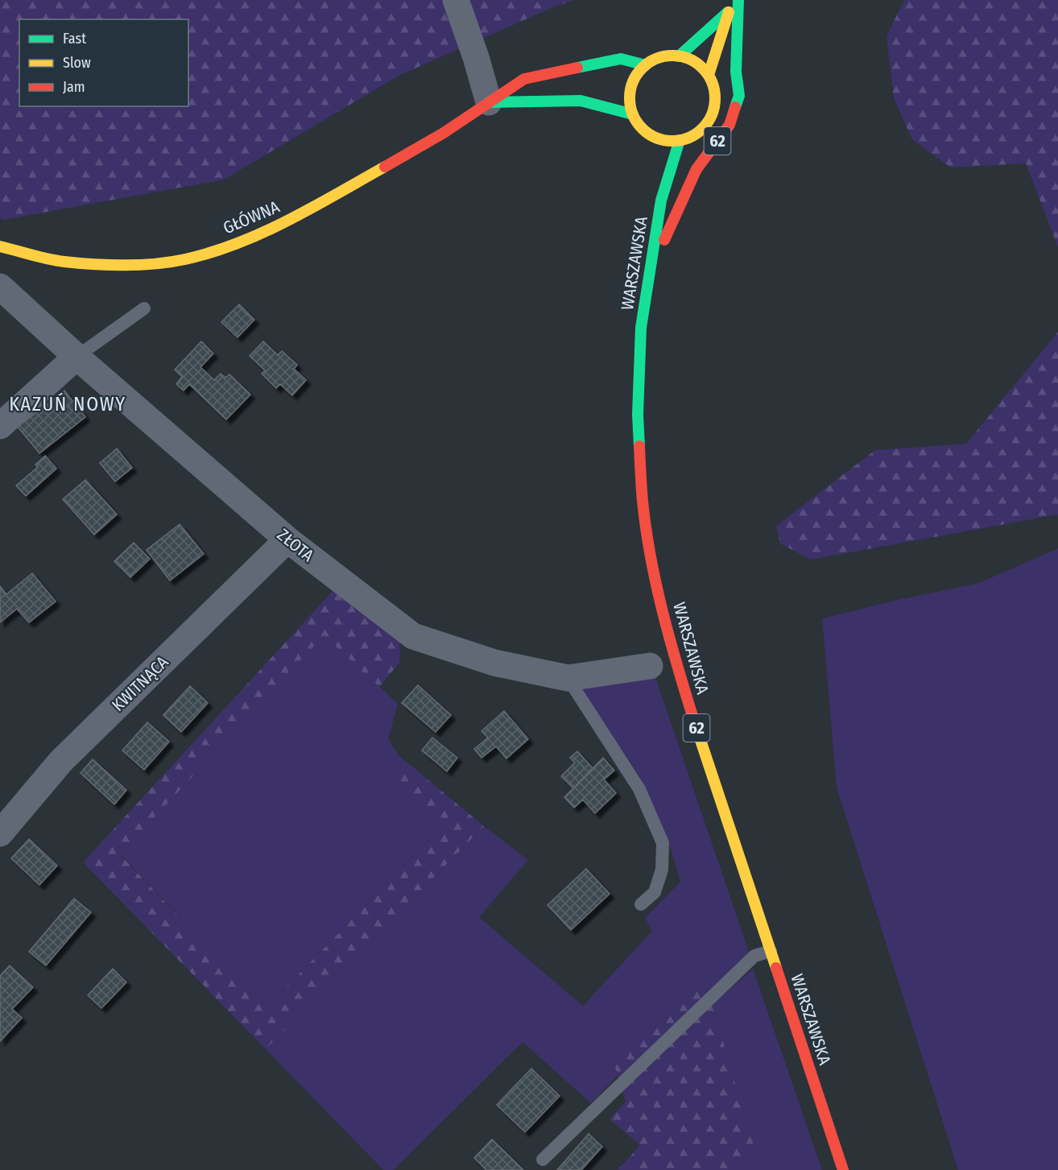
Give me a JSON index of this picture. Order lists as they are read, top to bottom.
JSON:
{
  "streets": {
    "main road": ["62", "GŁÓWNA", "WARSZAWSKA"],
    "street": ["ZŁOTA", "KWITNĄCA"]
  },
  "crossings": [
    ["62", "GŁÓWNA"],
    ["62", "WARSZAWSKA"],
    ["GŁÓWNA", "WARSZAWSKA"],
    ["ZŁOTA", "KWITNĄCA"]
  ],
  "districts": ["KAZUŃ NOWY"],
  "legend": ["Fast", "Slow", "Jam"]
}
